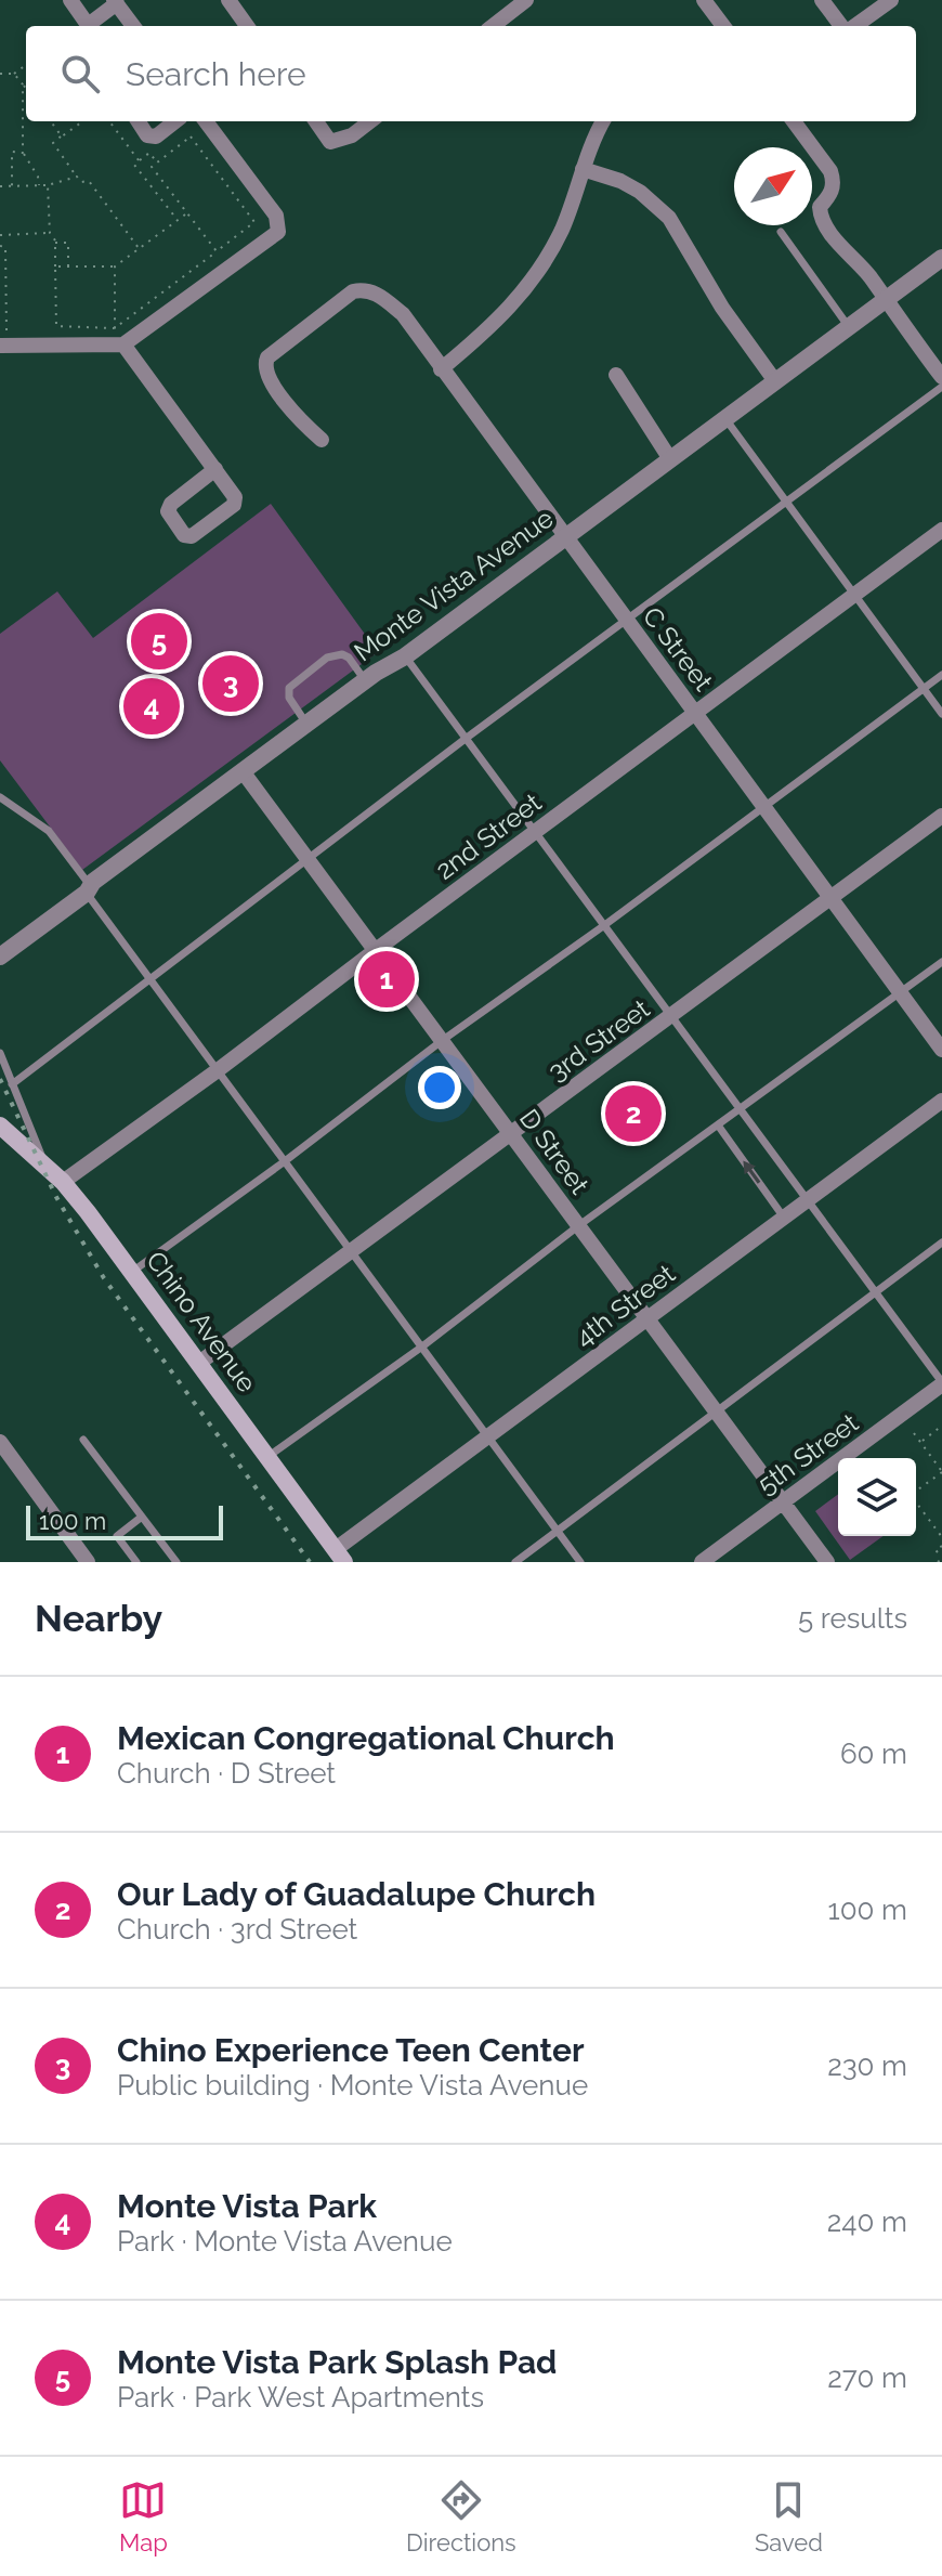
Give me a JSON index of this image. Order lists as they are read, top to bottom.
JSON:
{
  "streets": {
    "main road": ["Chino Avenue"],
    "street": [
      "Monte Vista Avenue",
      "C Street",
      "2nd Street",
      "3rd Street",
      "D Street",
      "4th Street",
      "5th Street"
    ]
  },
  "crossings": [
    ["Monte Vista Avenue", "C Street"],
    ["Monte Vista Avenue", "D Street"],
    ["C Street", "2nd Street"],
    ["C Street", "3rd Street"],
    ["2nd Street", "D Street"],
    ["2nd Street", "Chino Avenue"],
    ["3rd Street", "D Street"],
    ["3rd Street", "Chino Avenue"],
    ["D Street", "4th Street"],
    ["D Street", "5th Street"],
    ["4th Street", "Chino Avenue"]
  ],
  "scale_bar": "100 m",
  "north": "top right",
  "page": {
    "search": "Search here",
    "pins": [
      "5",
      "3",
      "4",
      "1",
      "2"
    ],
    "scale": "100 m",
    "heading": ["Nearby", "5 results"],
    "list": [
      {
        "mark": "1",
        "name": "Mexican Congregational Church",
        "note": "Church · D Street",
        "value": "60 m"
      },
      {
        "mark": "2",
        "name": "Our Lady of Guadalupe Church",
        "note": "Church · 3rd Street",
        "value": "100 m"
      },
      {
        "mark": "3",
        "name": "Chino Experience Teen Center",
        "note": "Public building · Monte Vista Avenue",
        "value": "230 m"
      },
      {
        "mark": "4",
        "name": "Monte Vista Park",
        "note": "Park · Monte Vista Avenue",
        "value": "240 m"
      },
      {
        "mark": "5",
        "name": "Monte Vista Park Splash Pad",
        "note": "Park · Park West Apartments",
        "value": "270 m"
      }
    ],
    "nav": ["Map", "Directions", "Saved"]
  }
}
